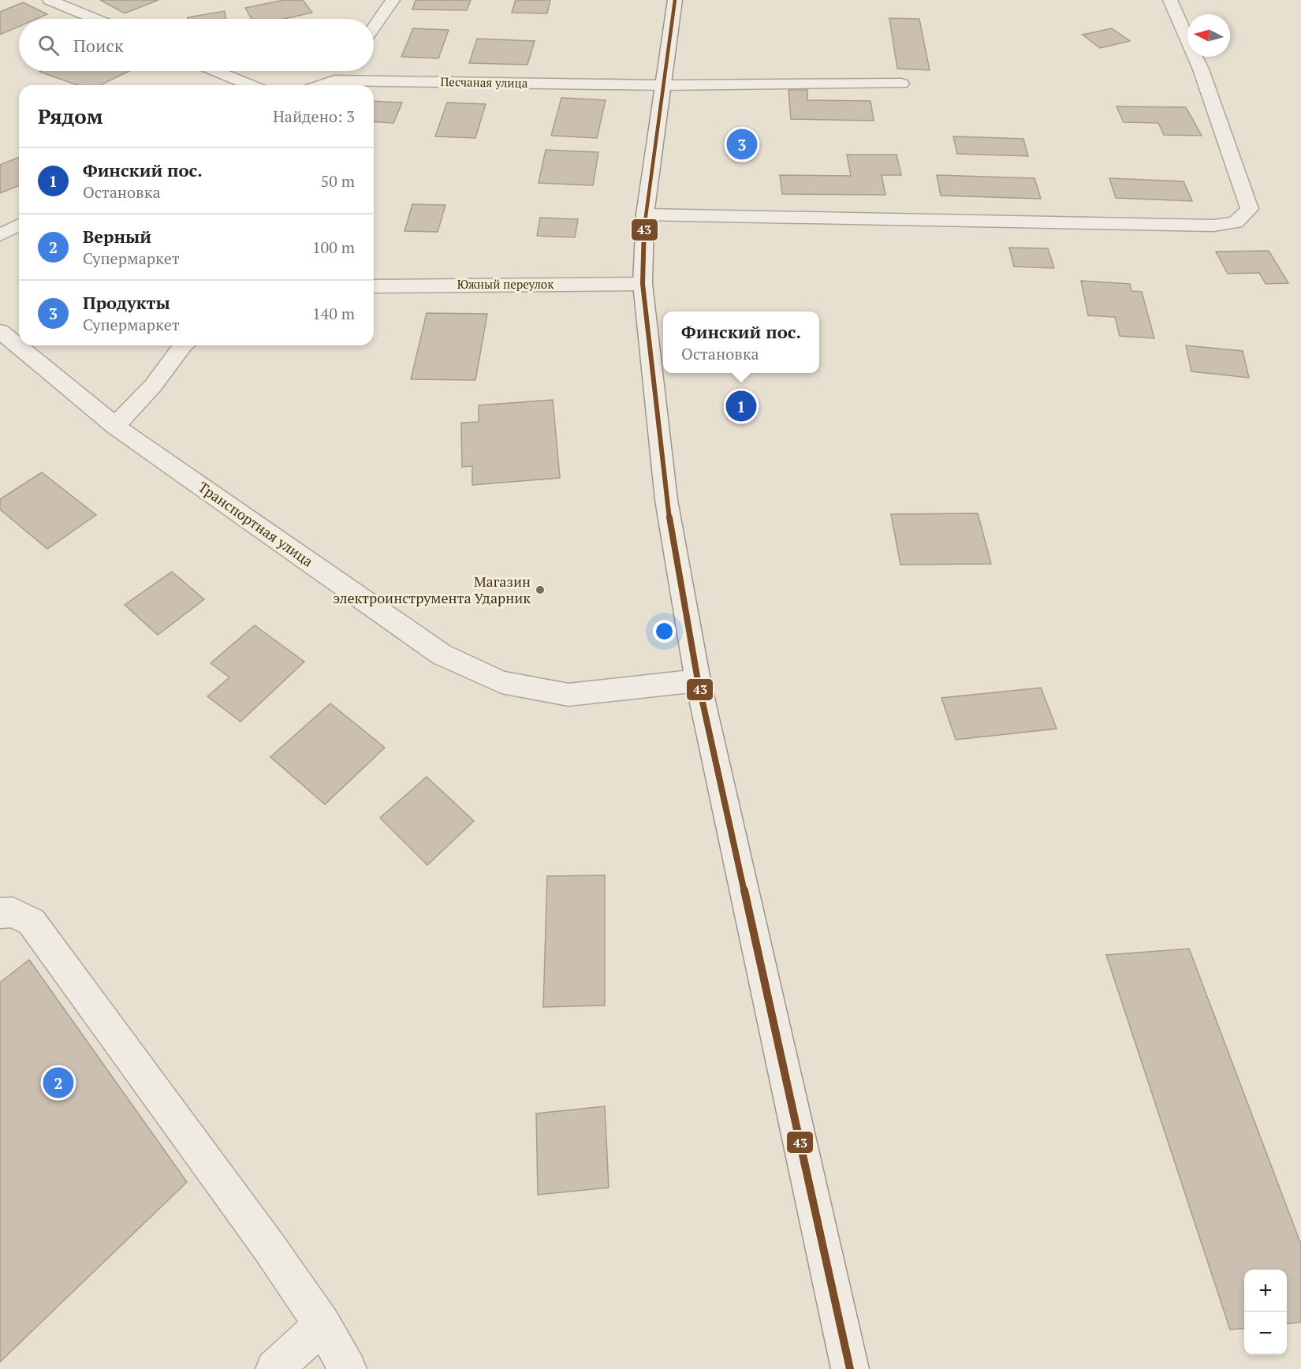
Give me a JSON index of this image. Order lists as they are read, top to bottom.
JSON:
{
  "streets": {
    "street": ["Песчаная улица", "Южный переулок", "Транспортная улица"]
  },
  "places": ["Магазин электроинструмента Ударник"],
  "lines": ["transit line 43"],
  "north": "left",
  "page": {
    "search": "Поиск",
    "heading": ["Рядом", "Найдено: 3"],
    "pins": ["3", "1", "2"],
    "list": [
      {
        "mark": "1",
        "name": "Финский пос.",
        "note": "Остановка",
        "value": "50 m"
      },
      {
        "mark": "2",
        "name": "Верный",
        "note": "Супермаркет",
        "value": "100 m"
      },
      {
        "mark": "3",
        "name": "Продукты",
        "note": "Супермаркет",
        "value": "140 m"
      }
    ],
    "popup": ["Финский пос.", "Остановка"],
    "map_buttons": ["+", "−"]
  }
}
